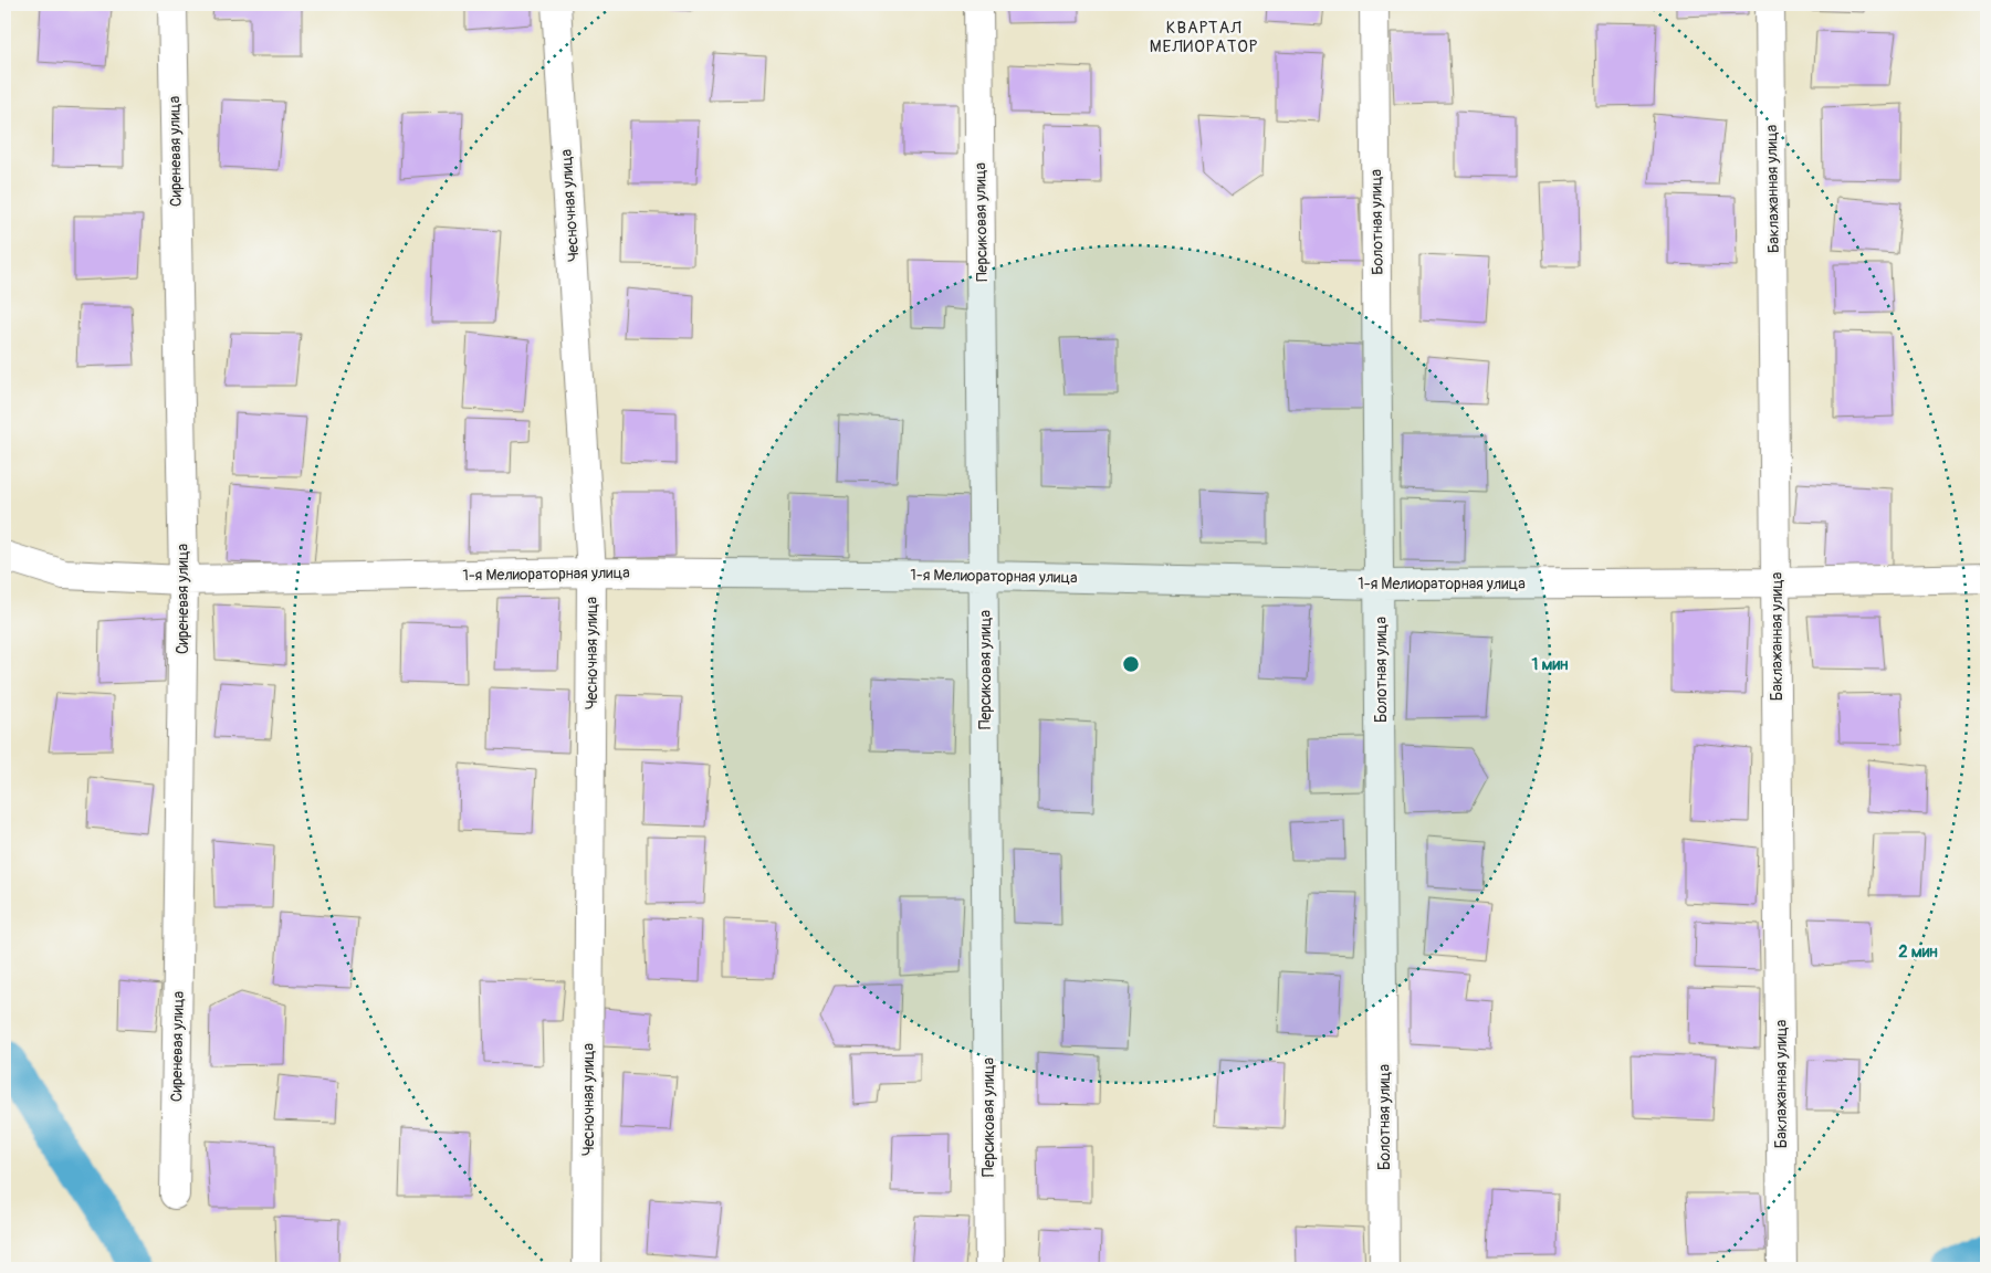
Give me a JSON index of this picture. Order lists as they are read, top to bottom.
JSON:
{
  "streets": {
    "street": [
      "Сиреневая улица",
      "Баклажанная улица",
      "Чесночная улица",
      "Персиковая улица",
      "Болотная улица",
      "1-я Мелиораторная улица"
    ]
  },
  "crossings": [
    ["Сиреневая улица", "1-я Мелиораторная улица"],
    ["Баклажанная улица", "1-я Мелиораторная улица"],
    ["Чесночная улица", "1-я Мелиораторная улица"],
    ["Персиковая улица", "1-я Мелиораторная улица"],
    ["Болотная улица", "1-я Мелиораторная улица"]
  ],
  "districts": ["КВАРТАЛ МЕЛИОРАТОР"],
  "rings": ["1 мин", "2 мин"]
}
